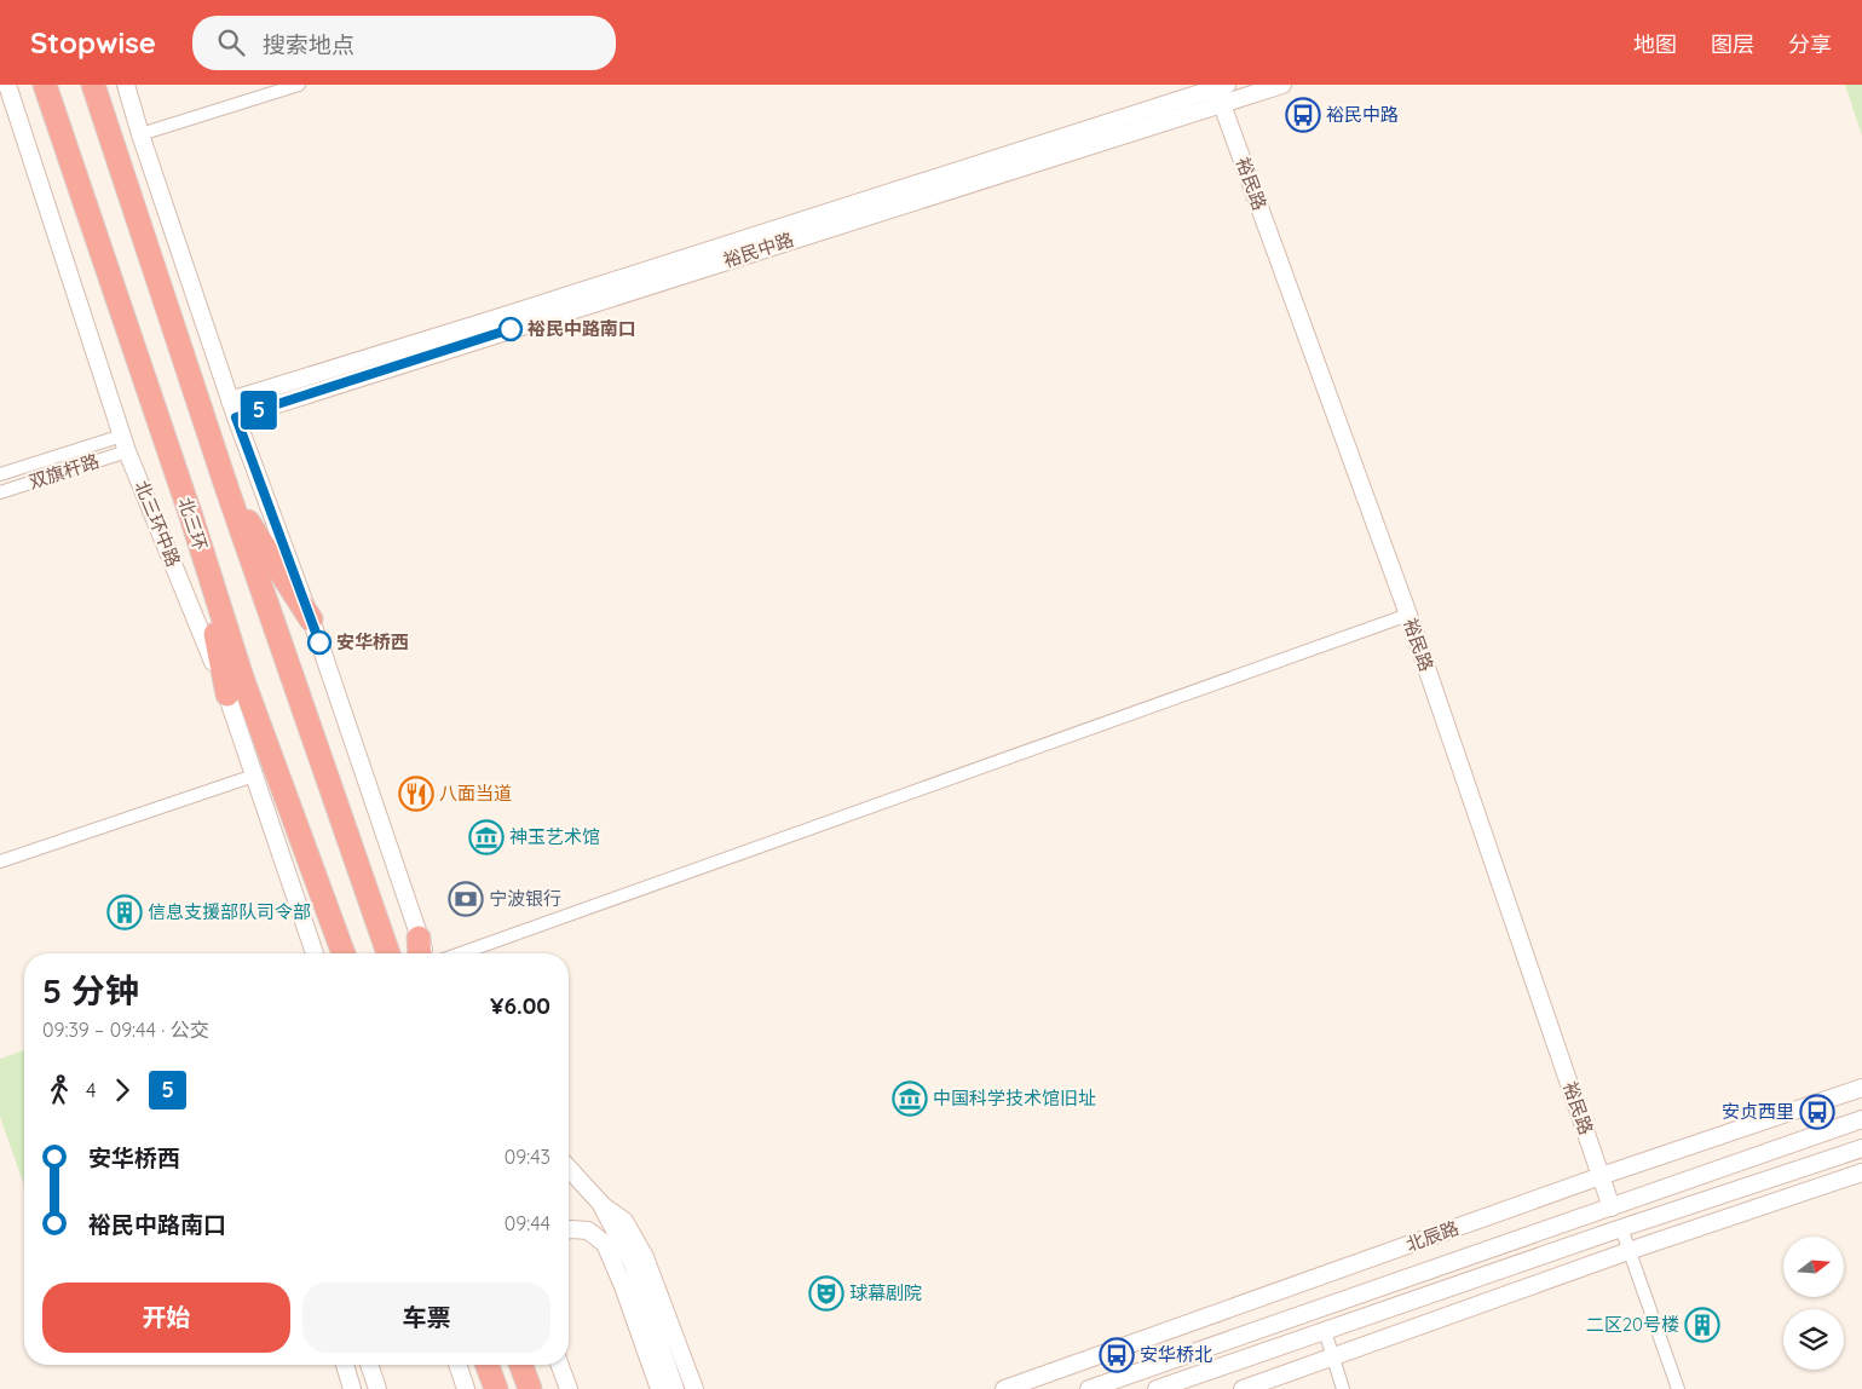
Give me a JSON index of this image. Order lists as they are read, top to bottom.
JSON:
{
  "streets": {
    "highway": ["北三环"],
    "street": [
      "裕民路",
      "裕民中路",
      "双旗杆路",
      "北三环中路",
      "北辰路"
    ]
  },
  "crossings": [
    ["裕民路", "裕民中路"],
    ["裕民路", "北辰路"],
    ["双旗杆路", "北三环中路"]
  ],
  "places": {
    "bus stop": ["裕民中路", "安贞西里", "安华桥北"],
    "other": ["裕民中路南口", "安华桥西"],
    "restaurant": ["八面当道"],
    "museum": ["神玉艺术馆", "中国科学技术馆旧址"],
    "bank": ["宁波银行"],
    "building": ["信息支援部队司令部", "二区20号楼"],
    "theatre": ["球幕剧院"]
  },
  "lines": ["bus line 5"],
  "north": "right",
  "page": {
    "header": "Stopwise",
    "search": "搜索地点",
    "nav": ["地图", "图层", "分享"],
    "on_map": "5",
    "heading": ["5 分钟", "09:39 – 09:44 · 公交", "¥6.00"],
    "legs": ["4", "5"],
    "list": [
      {
        "name": "安华桥西",
        "value": "09:43"
      },
      {
        "name": "裕民中路南口",
        "value": "09:44"
      }
    ],
    "buttons": ["开始", "车票"]
  }
}
